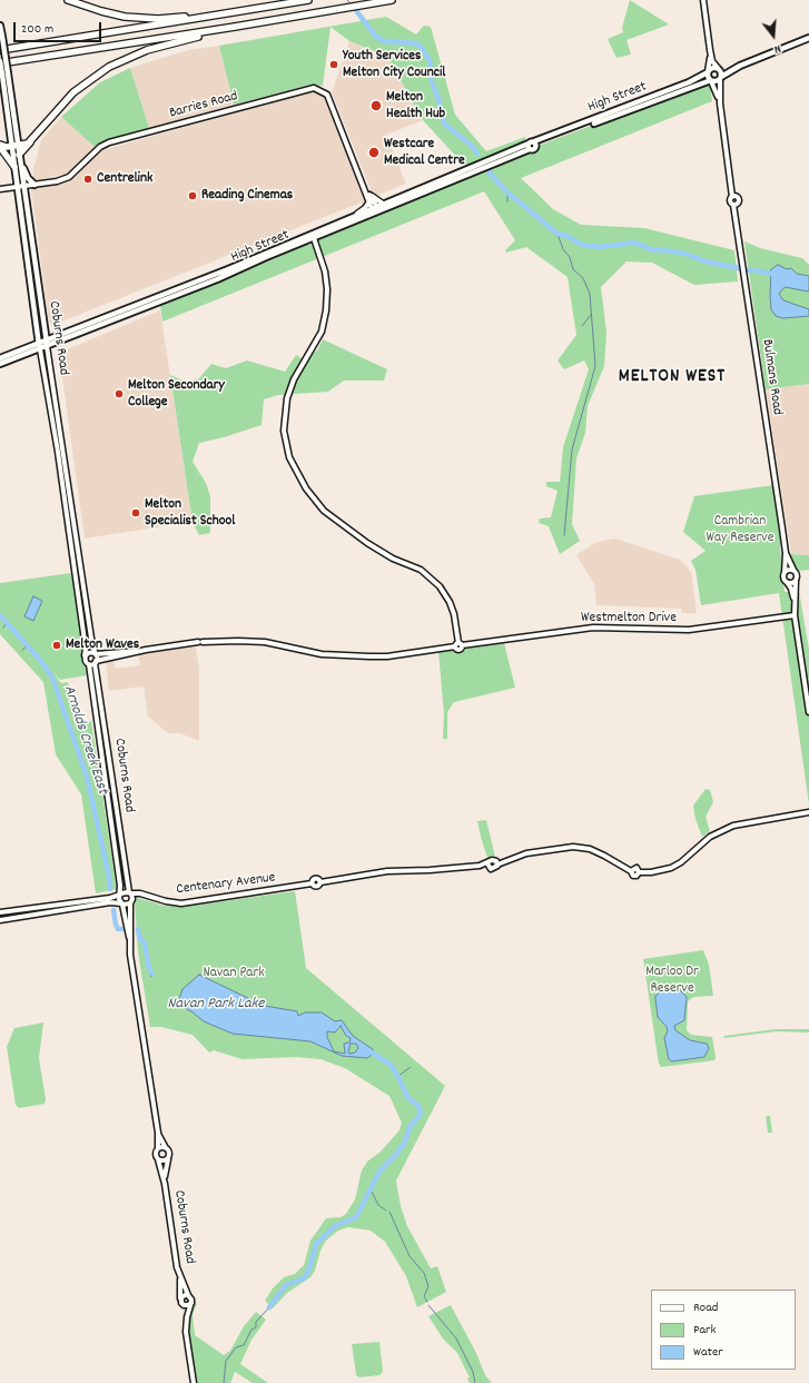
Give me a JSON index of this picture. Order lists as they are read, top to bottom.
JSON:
{
  "streets": {
    "main road": ["High Street", "Coburns Road"],
    "street": [
      "Barries Road",
      "Bulmans Road",
      "Westmelton Drive",
      "Centenary Avenue"
    ]
  },
  "crossings": [
    ["High Street", "Barries Road"],
    ["High Street", "Coburns Road"],
    ["Barries Road", "Coburns Road"],
    ["Coburns Road", "Westmelton Drive"],
    ["Coburns Road", "Centenary Avenue"]
  ],
  "districts": ["MELTON WEST"],
  "water": ["Arnolds Creek East", "Navan Park Lake"],
  "parks": ["Cambrian Way Reserve", "Marloo Dr Reserve", "Navan Park"],
  "places": [
    "Youth Services Melton City Council",
    "Melton Health Hub",
    "Westcare Medical Centre",
    "Centrelink",
    "Reading Cinemas",
    "Melton Secondary College",
    "Melton Specialist School",
    "Melton Waves"
  ],
  "legend": ["Road", "Park", "Water"],
  "scale_bar": "200 m",
  "north": "bottom"
}
